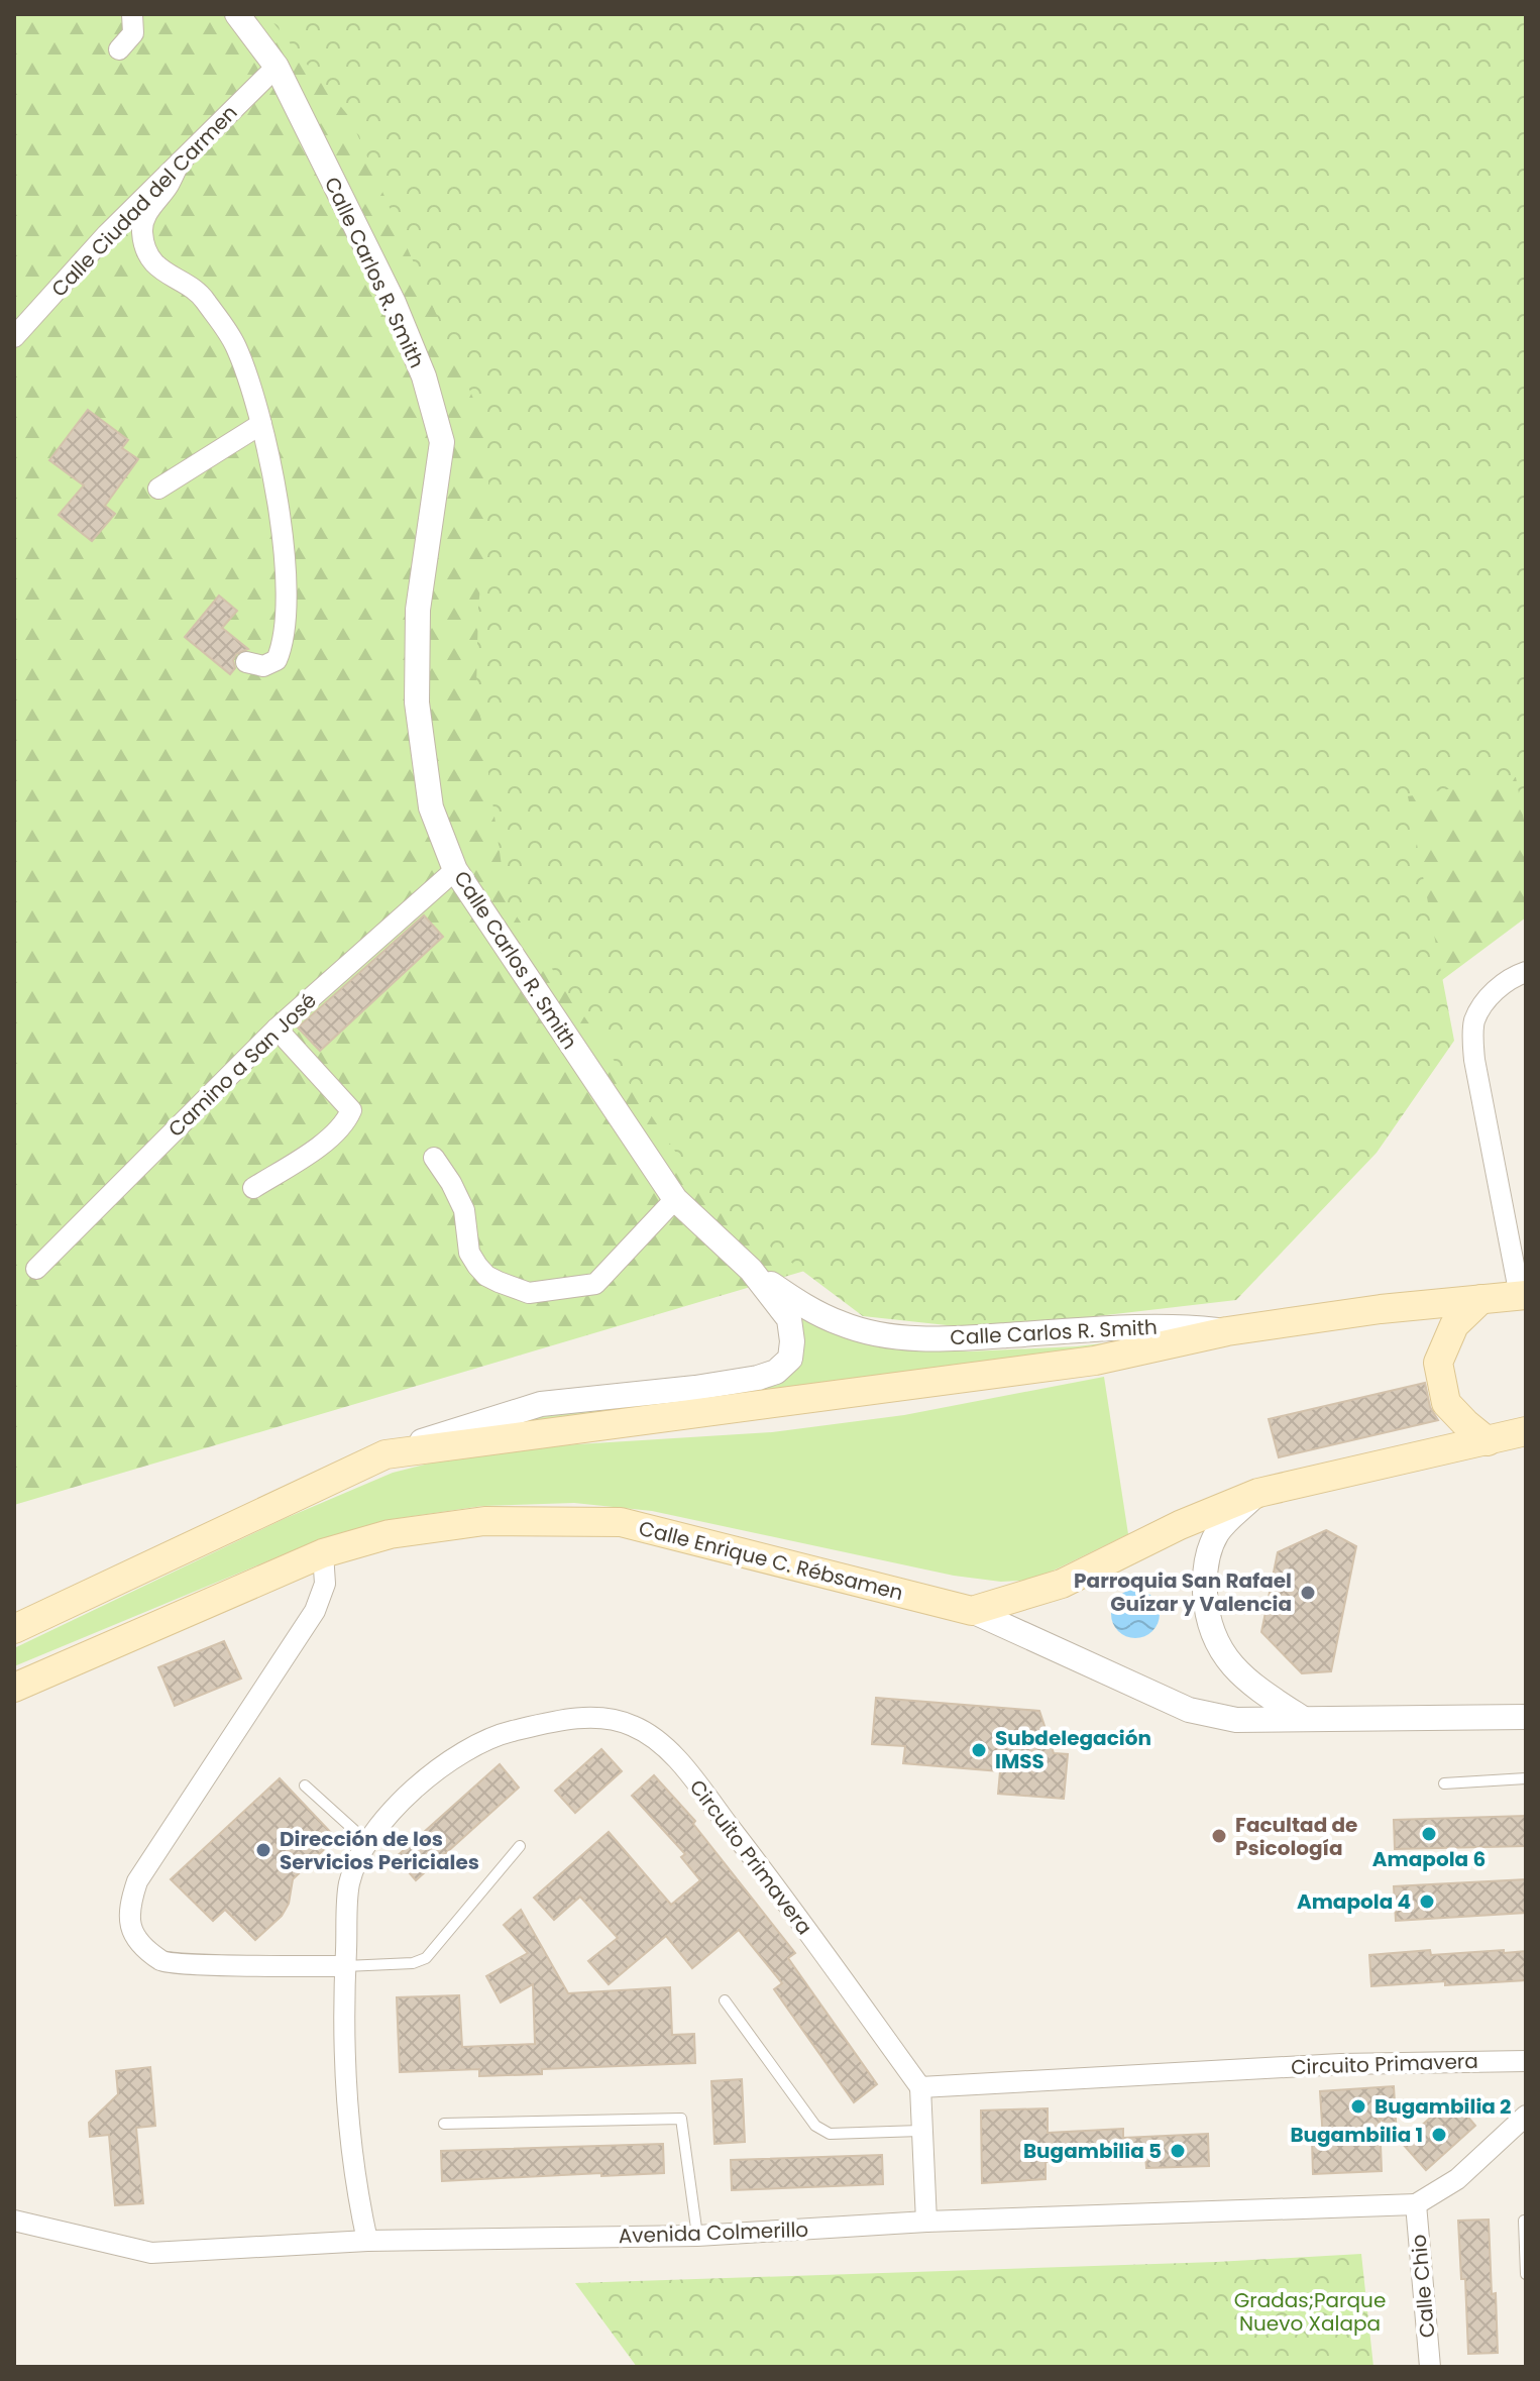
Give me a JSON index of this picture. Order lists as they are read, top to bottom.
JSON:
{
  "streets": {
    "main road": ["Calle Enrique C. Rébsamen"],
    "street": [
      "Calle Ciudad del Carmen",
      "Calle Carlos R. Smith",
      "Camino a San José",
      "Circuito Primavera",
      "Avenida Colmerillo",
      "Calle Chio"
    ]
  },
  "crossings": [
    ["Calle Ciudad del Carmen", "Calle Carlos R. Smith"],
    ["Calle Carlos R. Smith", "Camino a San José"],
    ["Circuito Primavera", "Avenida Colmerillo"],
    ["Avenida Colmerillo", "Calle Chio"]
  ],
  "parks": ["Gradas;Parque Nuevo Xalapa"],
  "places": [
    "Parroquia San Rafael Guízar y Valencia",
    "Subdelegación IMSS",
    "Amapola 6",
    "Facultad de Psicología",
    "Dirección de los Servicios Periciales",
    "Amapola 4",
    "Bugambilia 2",
    "Bugambilia 1",
    "Bugambilia 5"
  ]
}
